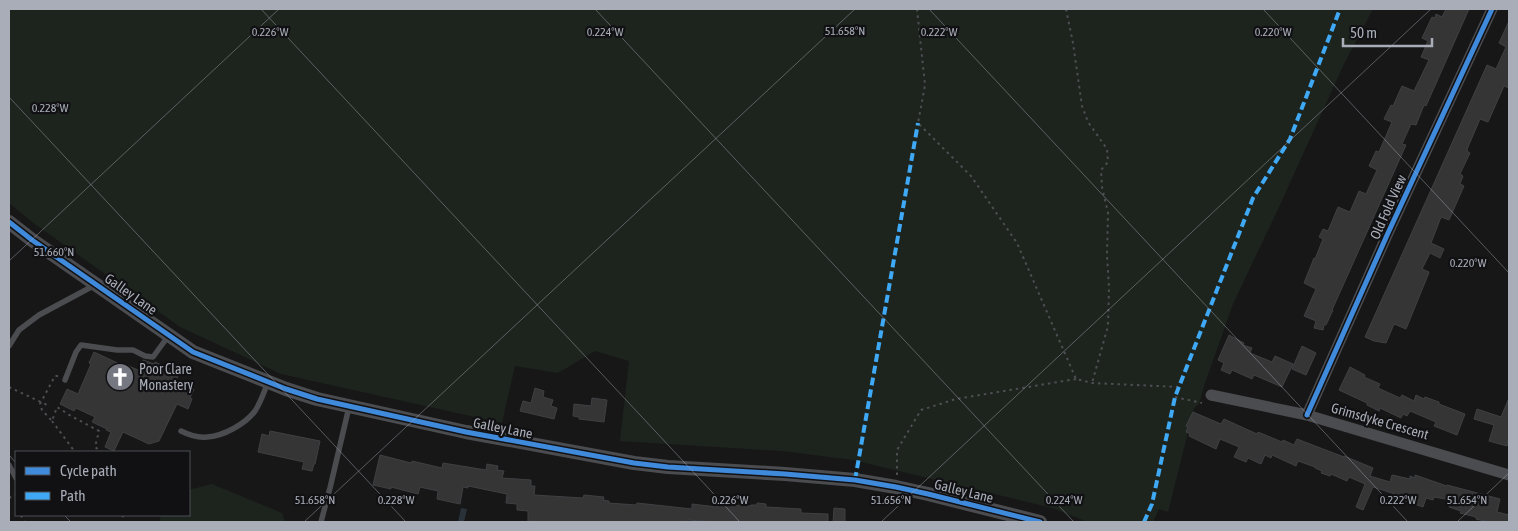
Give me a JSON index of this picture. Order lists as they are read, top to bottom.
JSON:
{
  "streets": {
    "street": ["Old Fold View", "Galley Lane", "Grimsdyke Crescent"]
  },
  "crossings": [
    ["Old Fold View", "Grimsdyke Crescent"]
  ],
  "places": {
    "church": ["Poor Clare Monastery"]
  },
  "legend": ["Cycle path", "Path"],
  "scale_bar": "50 m",
  "coordinates": [
    "51.658°N",
    "0.222°W",
    "0.220°W",
    "0.226°W",
    "0.224°W",
    "0.228°W",
    "51.660°N",
    "51.656°N",
    "51.654°N"
  ]
}
